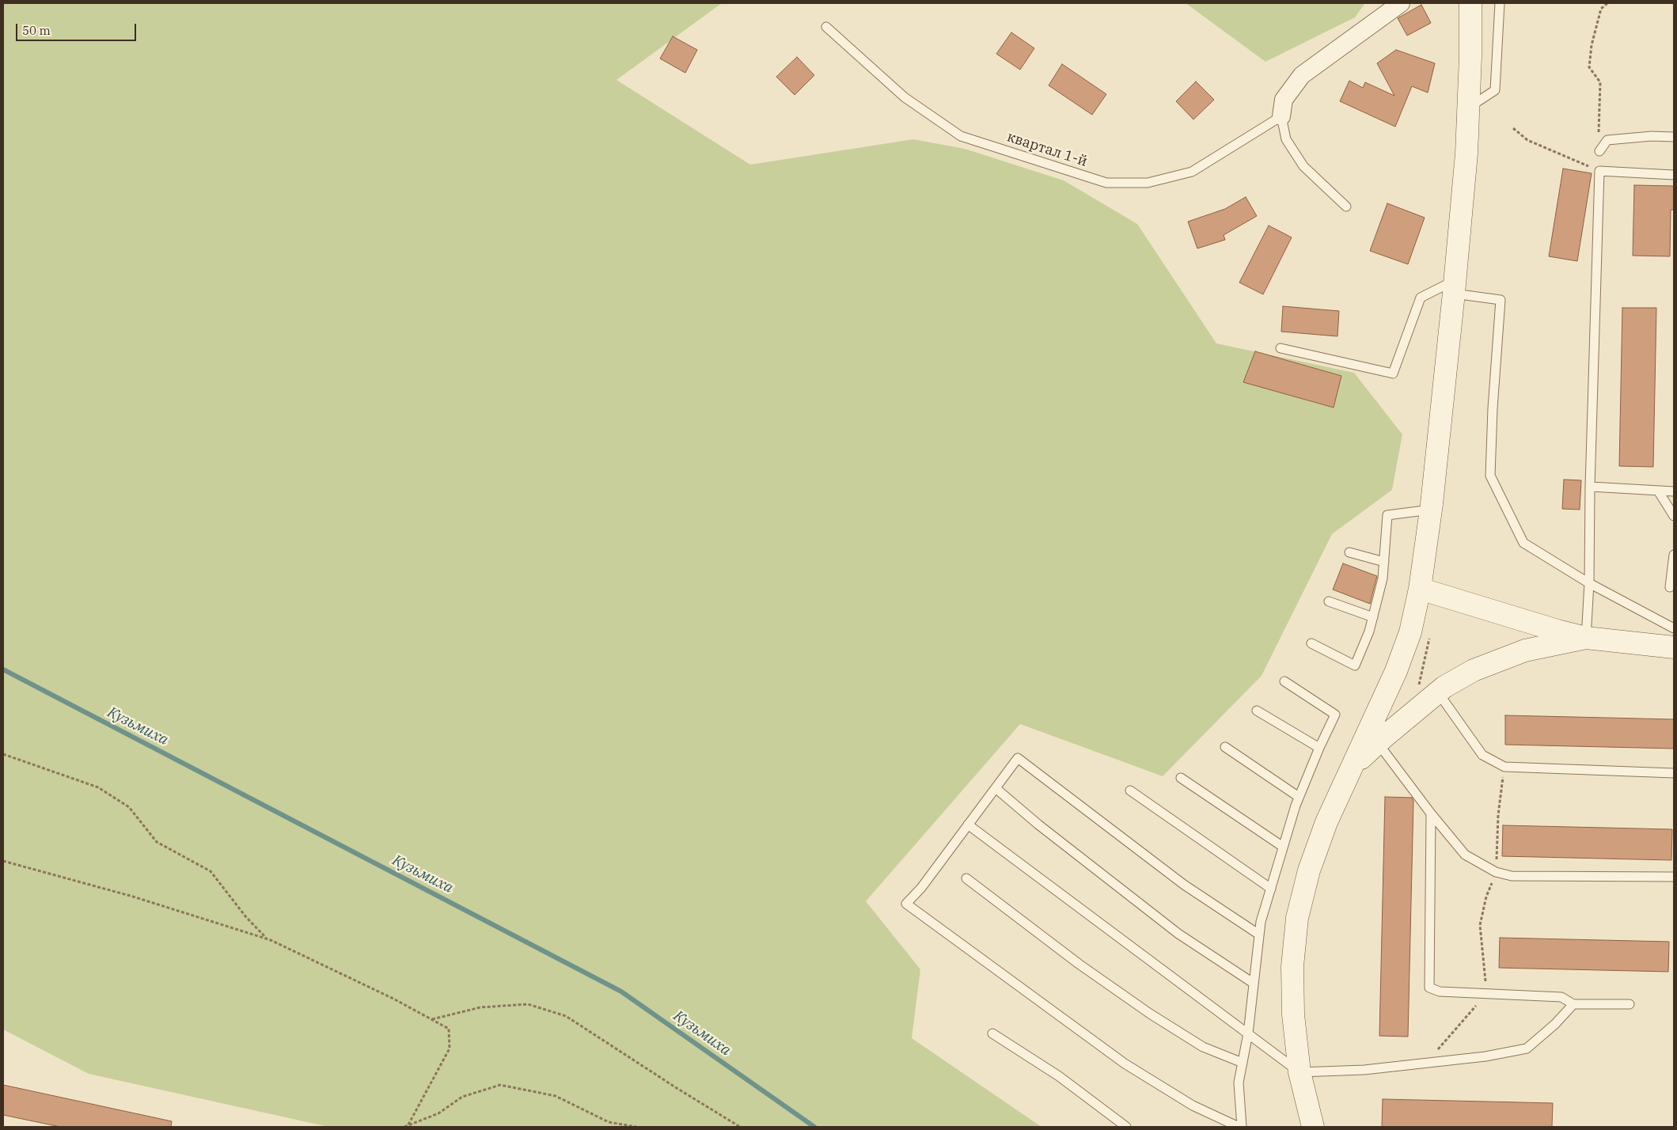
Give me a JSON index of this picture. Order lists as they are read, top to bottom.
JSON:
{
  "streets": {
    "lane": ["квартал 1-й"]
  },
  "water": ["Кузьмиха"],
  "scale_bar": "50 m"
}
